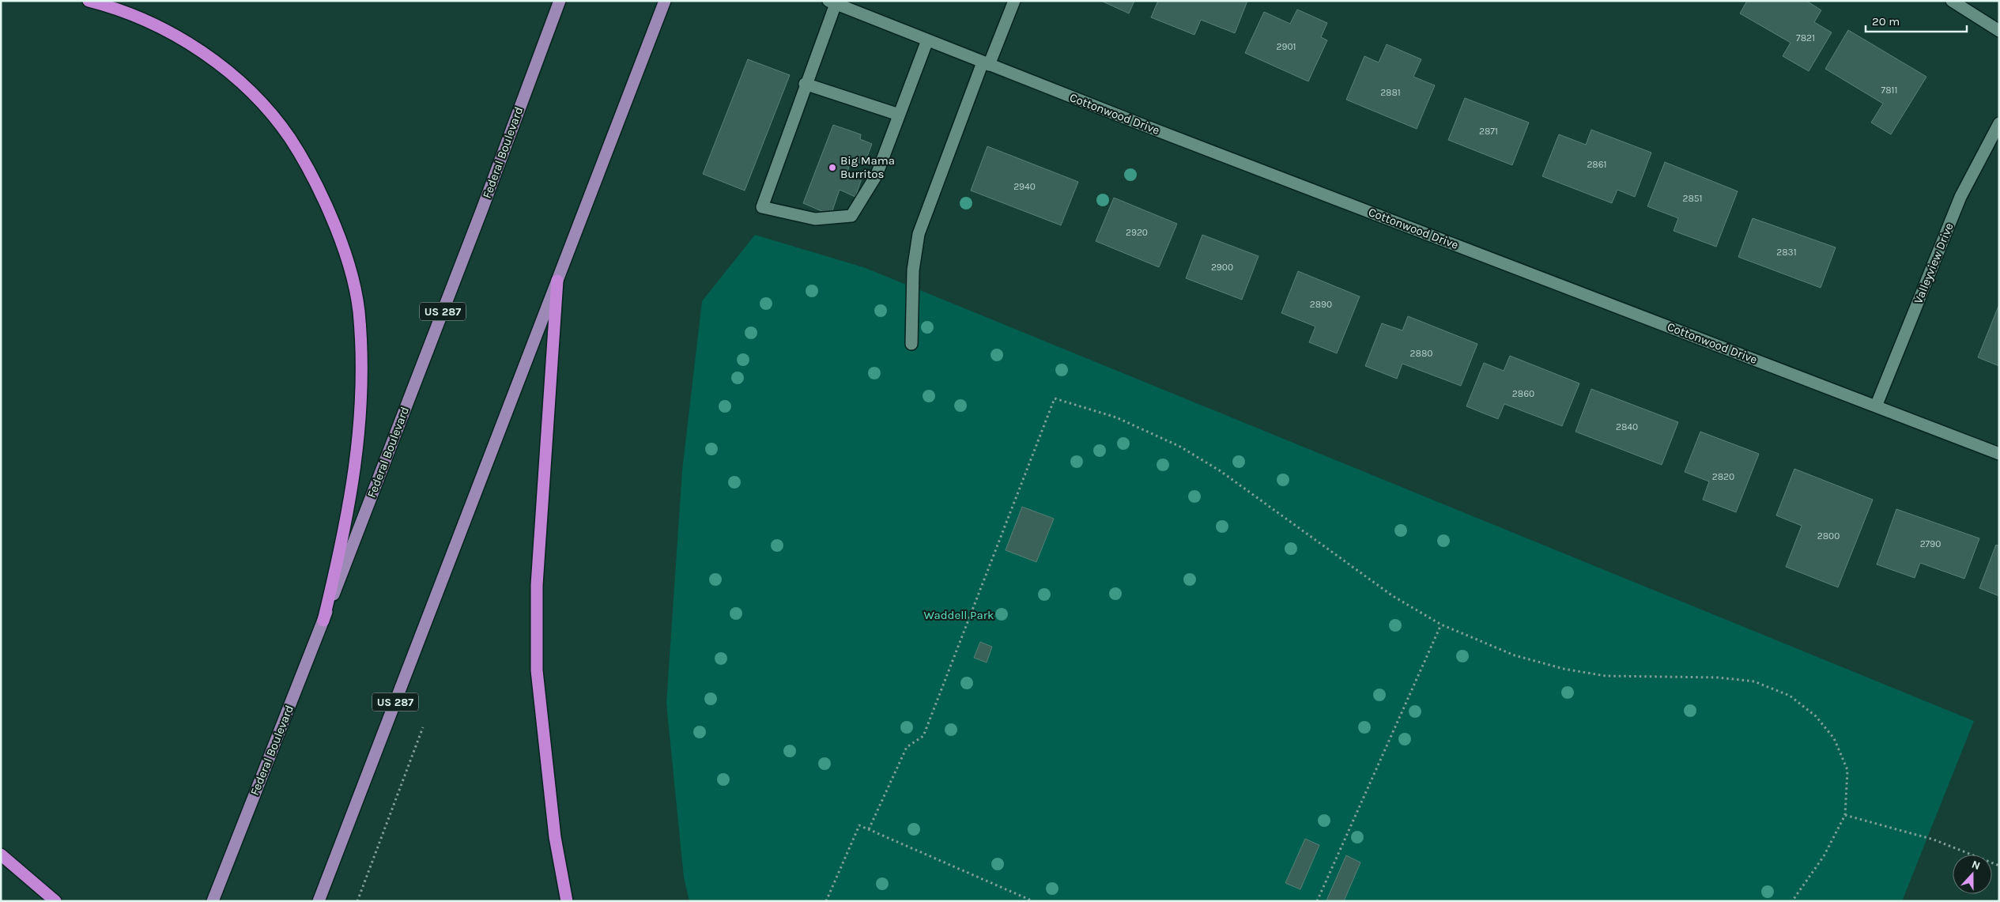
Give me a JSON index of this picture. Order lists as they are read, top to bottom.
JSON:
{
  "streets": {
    "main road": ["Federal Boulevard", "US 287"],
    "street": ["Cottonwood Drive", "Valleyview Drive"]
  },
  "crossings": [
    ["Cottonwood Drive", "Valleyview Drive"]
  ],
  "parks": ["Waddell Park"],
  "places": ["Big Mama Burritos"],
  "house_numbers": [
    "7821",
    "2901",
    "7811",
    "2881",
    "2871",
    "2861",
    "2940",
    "2851",
    "2920",
    "2831",
    "2900",
    "2890",
    "2880",
    "2860",
    "2840",
    "2820",
    "2800",
    "2790"
  ],
  "scale_bar": "20 m",
  "north": "top"
}
